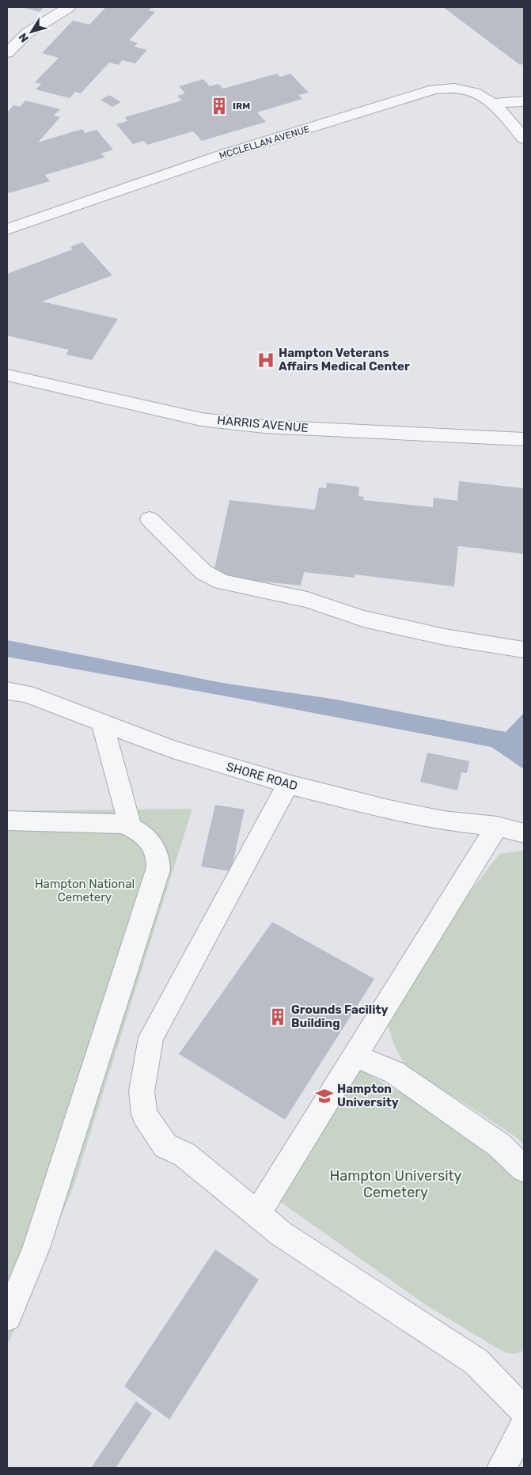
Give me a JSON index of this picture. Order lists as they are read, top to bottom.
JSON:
{
  "streets": {
    "street": ["MCCLELLAN AVENUE", "HARRIS AVENUE", "SHORE ROAD"]
  },
  "parks": ["Hampton National Cemetery", "Hampton University Cemetery"],
  "places": {
    "building": ["IRM", "Grounds Facility Building"],
    "hospital": ["Hampton Veterans Affairs Medical Center"],
    "school or university": ["Hampton University"]
  },
  "north": "bottom left"
}
